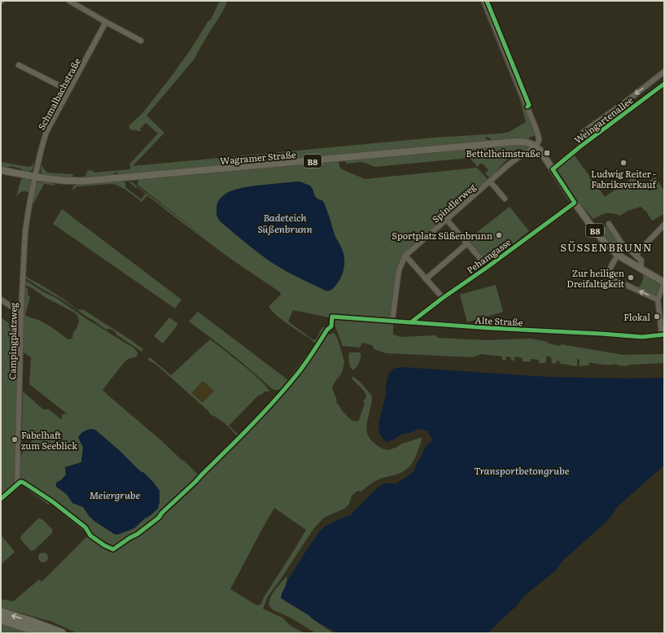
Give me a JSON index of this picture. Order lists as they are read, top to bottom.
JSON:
{
  "streets": {
    "main road": ["Wagramer Straße", "B8"],
    "street": [
      "Schmalbachstraße",
      "Weingartenallee",
      "Spindlerweg",
      "Pehamgasse",
      "Alte Straße",
      "Campingplatzweg"
    ]
  },
  "crossings": [
    ["Schmalbachstraße", "Wagramer Straße"],
    ["Schmalbachstraße", "Campingplatzweg"],
    ["Weingartenallee", "B8"],
    ["Wagramer Straße", "B8"],
    ["Wagramer Straße", "Spindlerweg"],
    ["Wagramer Straße", "Campingplatzweg"],
    ["B8", "Spindlerweg"],
    ["B8", "Pehamgasse"],
    ["Spindlerweg", "Alte Straße"],
    ["Pehamgasse", "Alte Straße"]
  ],
  "districts": ["SÜSSENBRUNN"],
  "water": ["Badeteich Süßenbrunn", "Transportbetongrube", "Meiergrube"],
  "places": {
    "transit": ["Bettelheimstraße"],
    "other": [
      "Ludwig Reiter - Fabriksverkauf",
      "Sportplatz Süßenbrunn",
      "Zur heiligen Dreifaltigkeit",
      "Flokal",
      "Fabelhaft zum Seeblick"
    ]
  }
}
